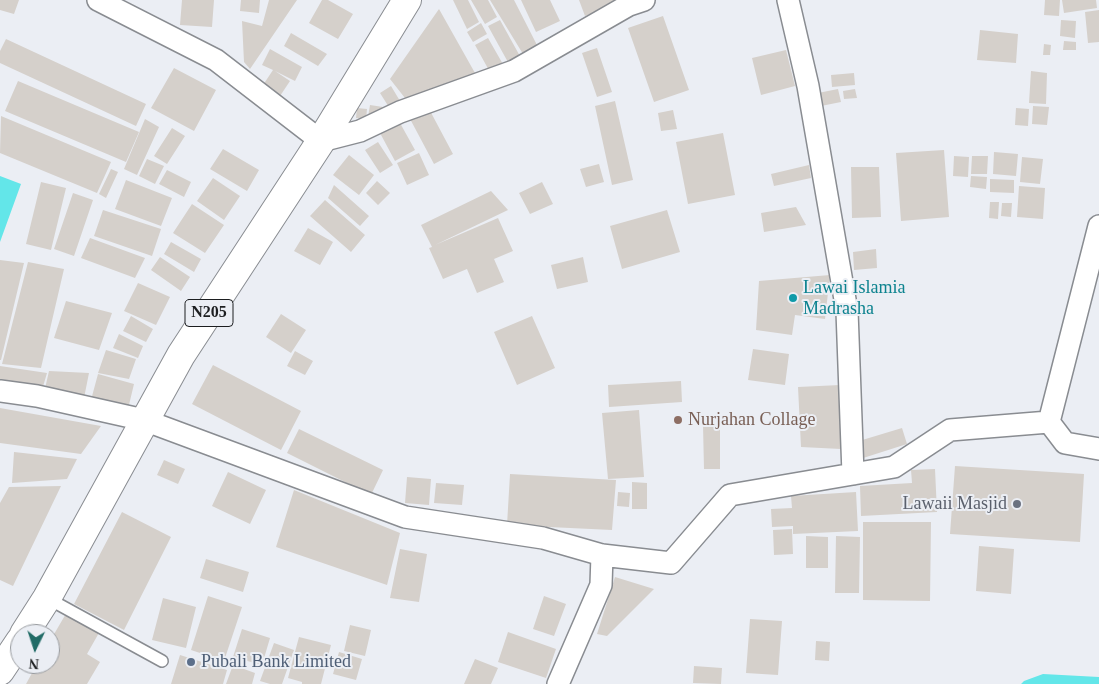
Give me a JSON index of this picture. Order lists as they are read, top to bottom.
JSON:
{
  "streets": {
    "highway": ["N205"]
  },
  "places": [
    "Lawai Islamia Madrasha",
    "Nurjahan Collage",
    "Lawaii Masjid",
    "Pubali Bank Limited"
  ],
  "north": "bottom"
}
